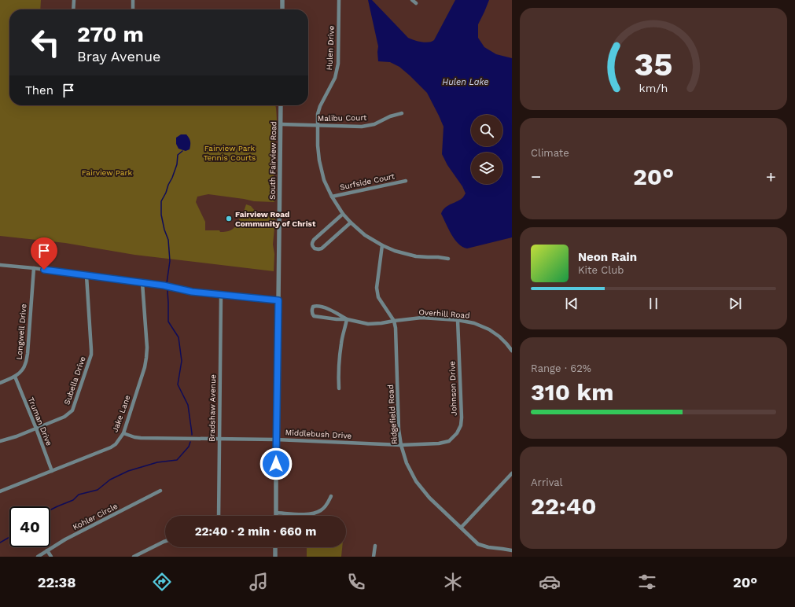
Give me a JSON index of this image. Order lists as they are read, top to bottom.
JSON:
{
  "streets": {
    "street": [
      "Hulen Drive",
      "Malibu Court",
      "South Fairview Road",
      "Surfside Court",
      "Overhill Road",
      "Longwell Drive",
      "Subella Drive",
      "Johnson Drive",
      "Bradshaw Avenue",
      "Jake Lane",
      "Ridgefield Road",
      "Truman Drive",
      "Middlebush Drive",
      "Kohler Circle"
    ]
  },
  "crossings": [
    ["Hulen Drive", "Malibu Court"],
    ["Hulen Drive", "Surfside Court"],
    ["Hulen Drive", "Ridgefield Road"],
    ["Malibu Court", "South Fairview Road"],
    ["South Fairview Road", "Middlebush Drive"],
    ["Overhill Road", "Johnson Drive"],
    ["Overhill Road", "Ridgefield Road"],
    ["Longwell Drive", "Truman Drive"],
    ["Subella Drive", "Truman Drive"],
    ["Johnson Drive", "Middlebush Drive"],
    ["Bradshaw Avenue", "Middlebush Drive"],
    ["Jake Lane", "Truman Drive"],
    ["Jake Lane", "Middlebush Drive"],
    ["Ridgefield Road", "Middlebush Drive"]
  ],
  "water": ["Hulen Lake"],
  "parks": ["Fairview Park Tennis Courts", "Fairview Park"],
  "places": ["Fairview Road Community of Christ"],
  "page": {
    "turn": ["270 m", "Bray Avenue"],
    "then": "Then",
    "tile": [
      "Climate",
      ["Range · 62%", "310 km"],
      ["Arrival", "22:40"]
    ],
    "heat": ["−", "20°", "+"],
    "song": ["Neon Rain", "Kite Club"],
    "limit": "40",
    "trip": "22:40 · 2 min · 660 m",
    "tabs": ["22:38", "20°"],
    "gauge": ["35", "km/h"]
  }
}
